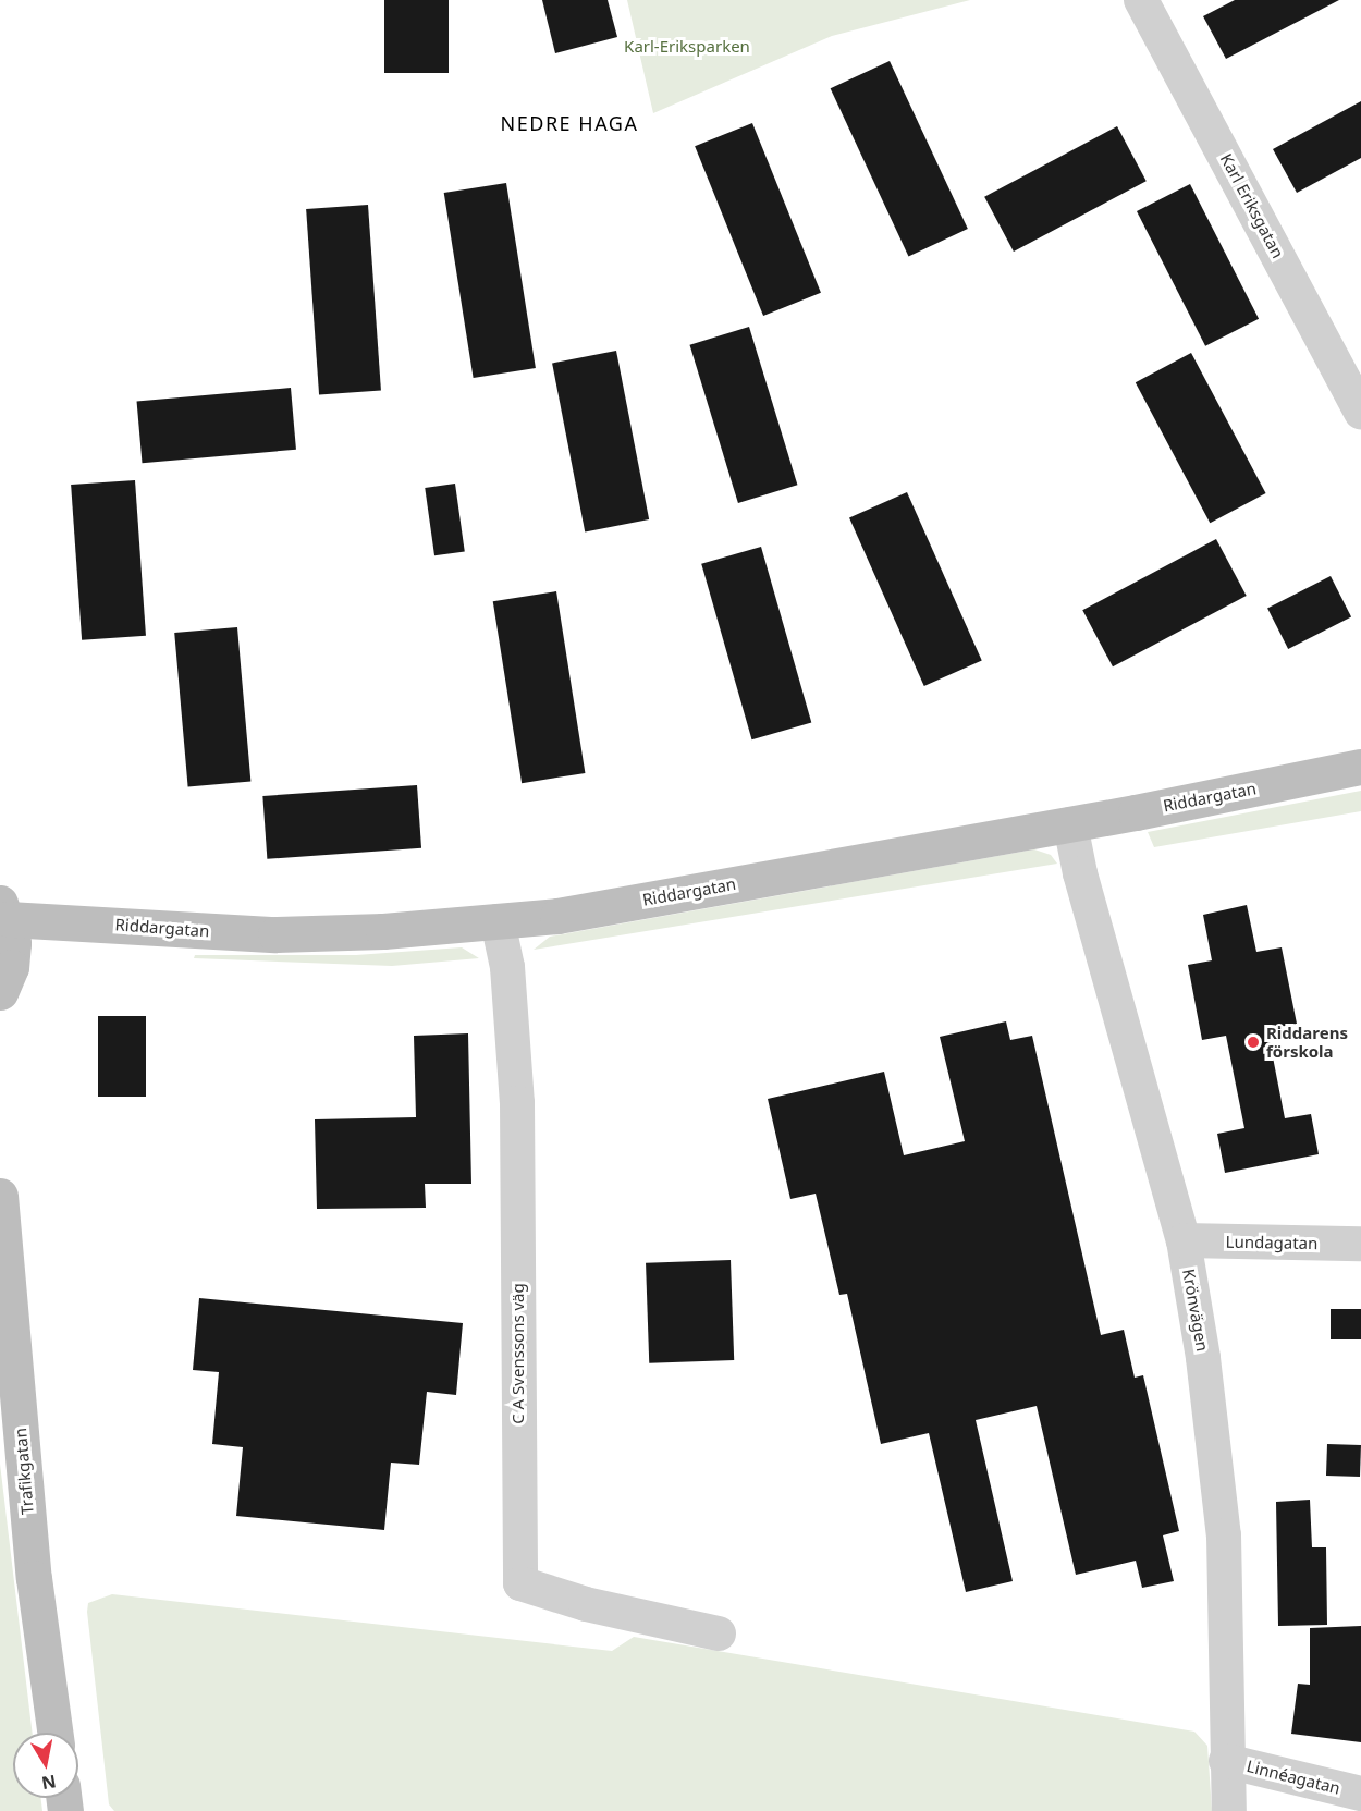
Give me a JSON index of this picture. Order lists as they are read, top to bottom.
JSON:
{
  "streets": {
    "street": [
      "Karl Eriksgatan",
      "Riddargatan",
      "Lundagatan",
      "Krönvägen",
      "C A Svenssons väg",
      "Trafikgatan",
      "Linnéagatan"
    ]
  },
  "crossings": [
    ["Riddargatan", "Krönvägen"],
    ["Riddargatan", "C A Svenssons väg"],
    ["Lundagatan", "Krönvägen"],
    ["Krönvägen", "Linnéagatan"]
  ],
  "districts": ["NEDRE HAGA"],
  "parks": ["Karl-Eriksparken"],
  "places": ["Riddarens förskola"],
  "north": "bottom"
}
